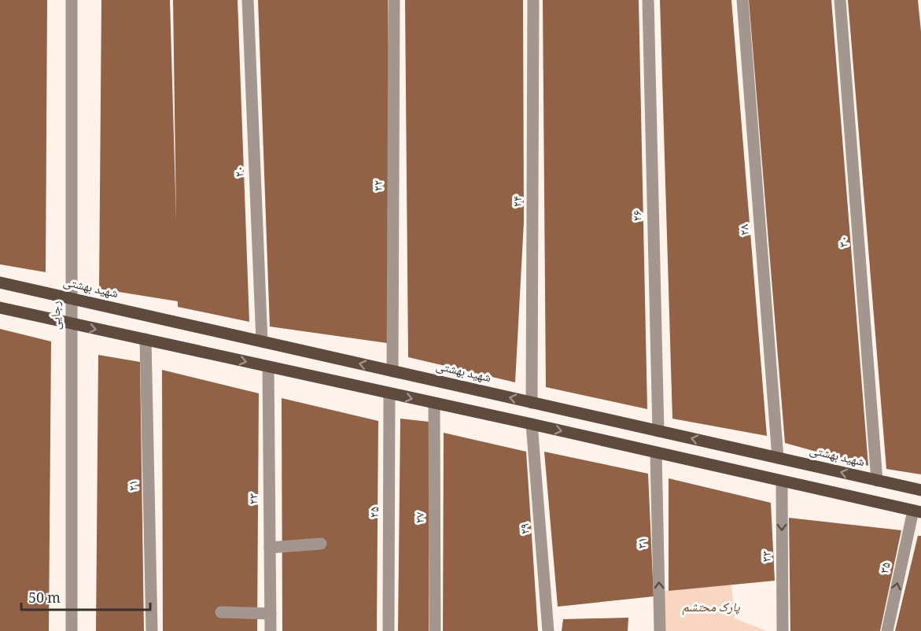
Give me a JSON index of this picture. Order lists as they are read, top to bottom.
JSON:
{
  "streets": {
    "main road": ["شهید بهشتی"],
    "street": [
      "۲۰",
      "۲۲",
      "۲۴",
      "۲۶",
      "۲۸",
      "۳۰",
      "رجایی",
      "۲۱",
      "۲۳",
      "۲۵",
      "۲۷",
      "۲۹",
      "۳۱",
      "۳۳",
      "۳۵"
    ]
  },
  "crossings": [
    ["۲۰", "شهید بهشتی"],
    ["۲۲", "شهید بهشتی"],
    ["۲۴", "شهید بهشتی"],
    ["۲۶", "شهید بهشتی"],
    ["۲۸", "شهید بهشتی"],
    ["۳۰", "شهید بهشتی"],
    ["شهید بهشتی", "رجایی"]
  ],
  "one_way": ["۳۱", "۳۳", "۳۵"],
  "parks": ["پارک محتشم"],
  "scale_bar": "50 m"
}
